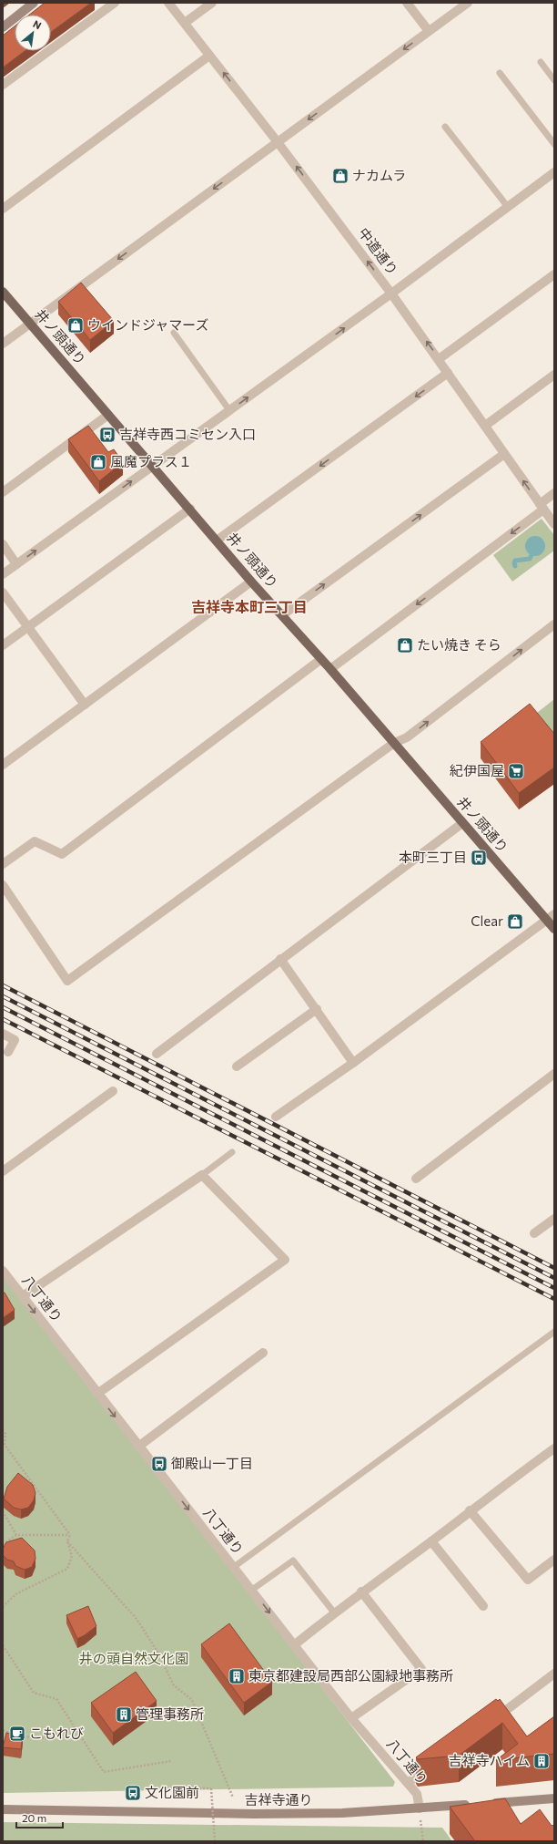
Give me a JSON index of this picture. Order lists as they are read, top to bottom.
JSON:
{
  "streets": {
    "main road": ["井ノ頭通り", "吉祥寺通り"],
    "street": ["中道通り", "八丁通り"]
  },
  "crossings": [
    ["八丁通り", "吉祥寺通り"]
  ],
  "one_way": ["中道通り", "八丁通り"],
  "districts": ["吉祥寺本町三丁目"],
  "parks": ["井の頭自然文化園"],
  "places": {
    "shop": [
      "ナカムラ",
      "ウインドジャマーズ",
      "風魔プラス１",
      "たい焼き そら",
      "Clear"
    ],
    "bus stop": [
      "吉祥寺西コミセン入口",
      "本町三丁目",
      "御殿山一丁目",
      "文化園前"
    ],
    "supermarket": ["紀伊国屋"],
    "building": ["東京都建設局西部公園緑地事務所", "管理事務所", "吉祥寺ハイム"],
    "cafe": ["こもれび"]
  },
  "scale_bar": "20 m",
  "north": "top right"
}
